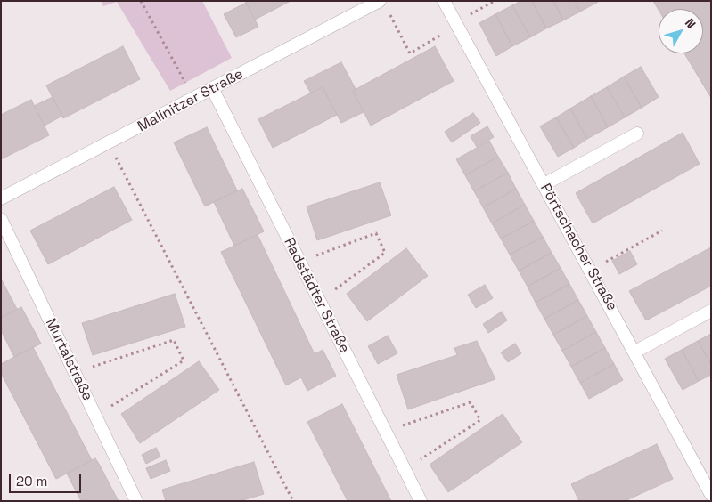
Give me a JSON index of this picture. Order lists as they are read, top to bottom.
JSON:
{
  "streets": {
    "street": [
      "Mallnitzer Straße",
      "Pörtschacher Straße",
      "Radstädter Straße",
      "Murtalstraße"
    ]
  },
  "crossings": [
    ["Mallnitzer Straße", "Radstädter Straße"]
  ],
  "scale_bar": "20 m",
  "north": "top right"
}
